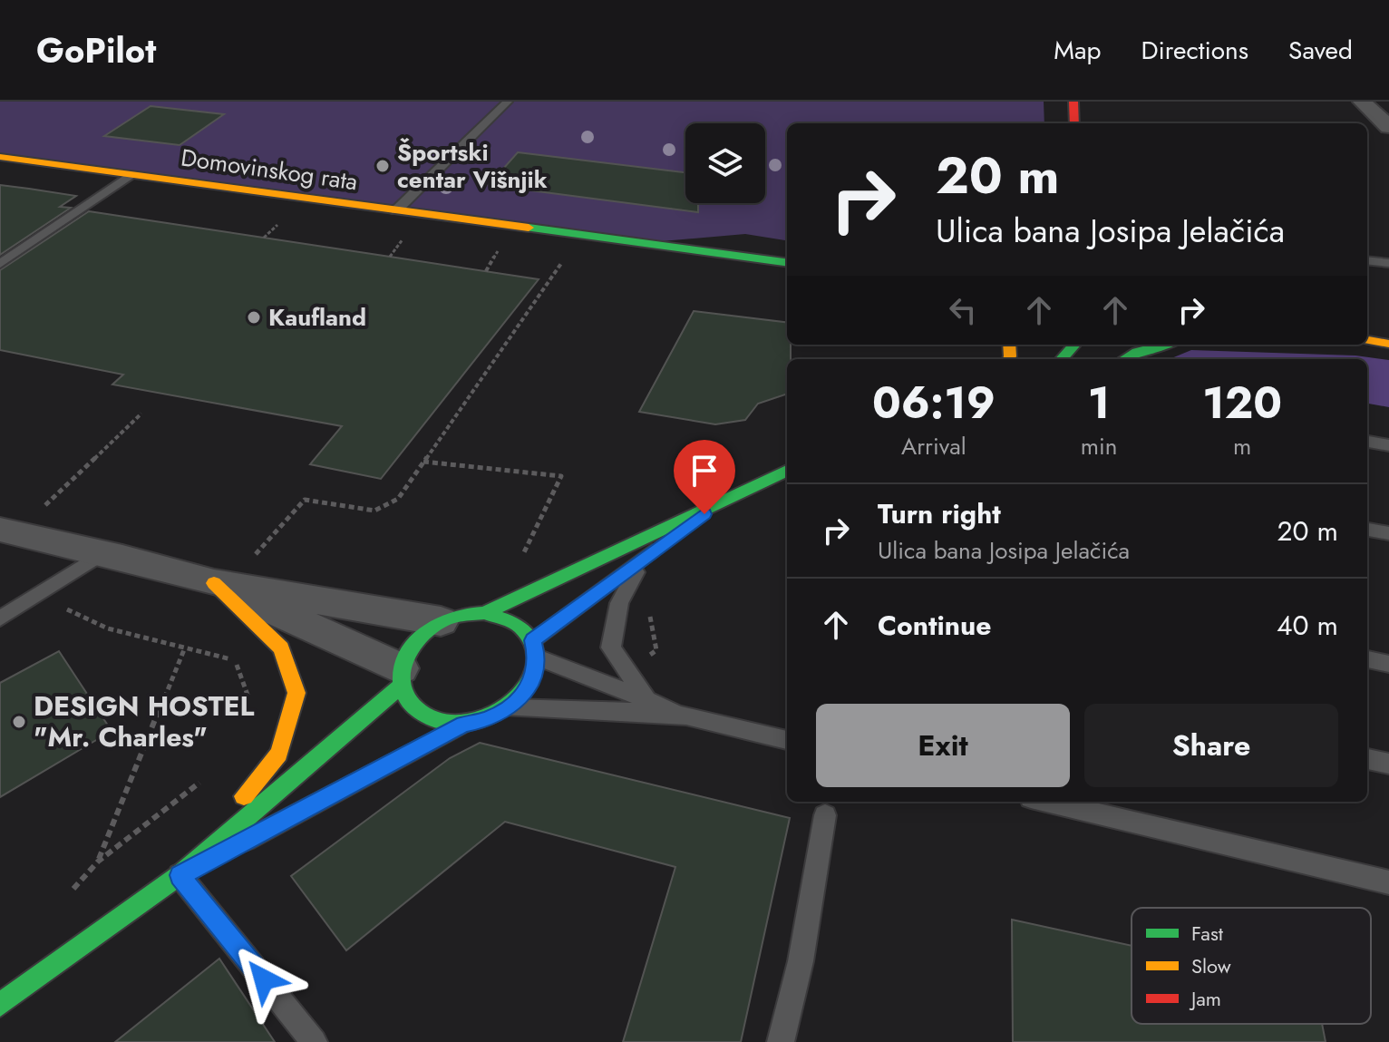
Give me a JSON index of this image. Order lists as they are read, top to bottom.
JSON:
{
  "streets": {
    "street": ["Domovinskog rata"]
  },
  "places": ["Športski centar Višnjik", "Kaufland", "DESIGN HOSTEL \"Mr. Charles\""],
  "legend": ["Fast", "Slow", "Jam"],
  "page": {
    "header": "GoPilot",
    "nav": ["Map", "Directions", "Saved"],
    "turn": ["20 m", "Ulica bana Josipa Jelačića"],
    "eta": [
      "06:19",
      "Arrival",
      "1",
      "min",
      "120",
      "m"
    ],
    "list": [
      {
        "name": "Turn right",
        "note": "Ulica bana Josipa Jelačića",
        "value": "20 m"
      },
      {
        "name": "Continue",
        "value": "40 m"
      }
    ],
    "buttons": ["Exit", "Share"]
  }
}
